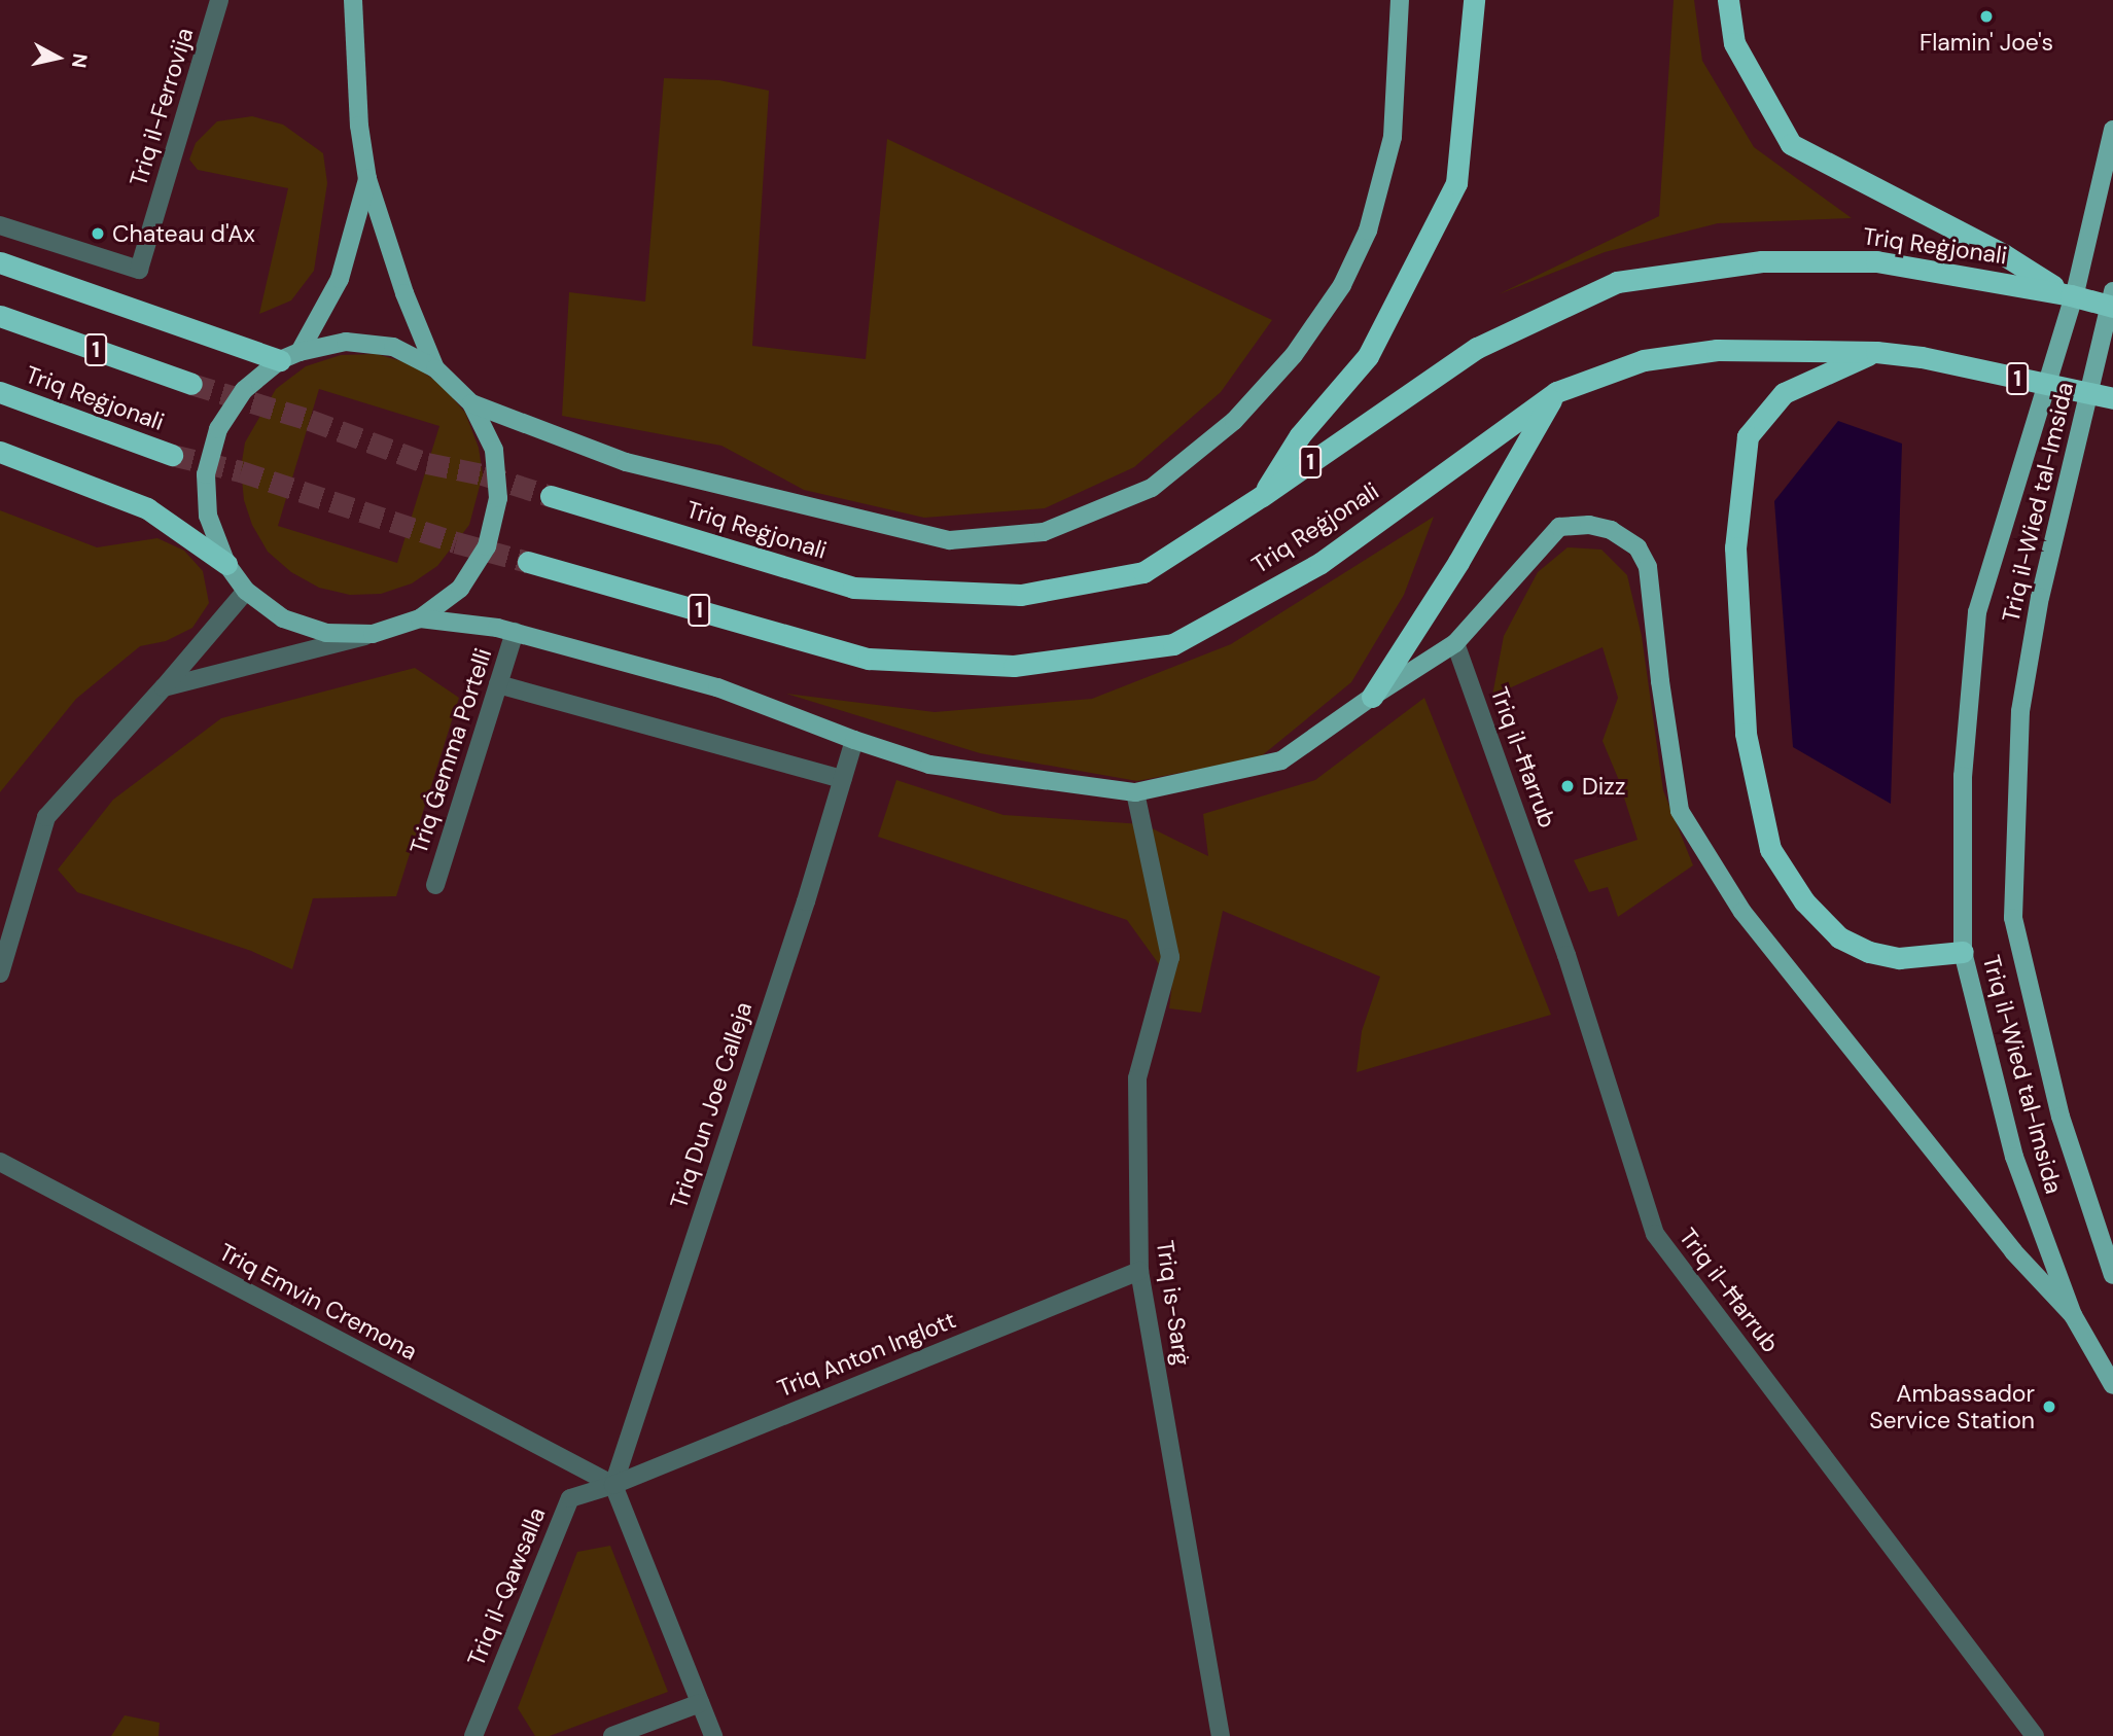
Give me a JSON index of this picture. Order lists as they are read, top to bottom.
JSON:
{
  "streets": {
    "highway": ["Triq Reġjonali", "1"],
    "main road": ["Triq il-Wied tal-Imsida"],
    "street": [
      "Triq il-Ferrovija",
      "Triq Ġemma Portelli",
      "Triq il-Ħarrub",
      "Triq Dun Joe Calleja",
      "Triq Emvin Cremona",
      "Triq is-Sarġ",
      "Triq Anton Inglott",
      "Triq il-Qawsalla"
    ]
  },
  "crossings": [
    ["Triq Dun Joe Calleja", "Triq Emvin Cremona"],
    ["Triq Dun Joe Calleja", "Triq Anton Inglott"],
    ["Triq Dun Joe Calleja", "Triq il-Qawsalla"],
    ["Triq Emvin Cremona", "Triq Anton Inglott"],
    ["Triq Emvin Cremona", "Triq il-Qawsalla"],
    ["Triq is-Sarġ", "Triq Anton Inglott"],
    ["Triq Anton Inglott", "Triq il-Qawsalla"]
  ],
  "places": [
    "Flamin' Joe's",
    "Chateau d'Ax",
    "Dizz",
    "Ambassador Service Station"
  ],
  "north": "right"
}
